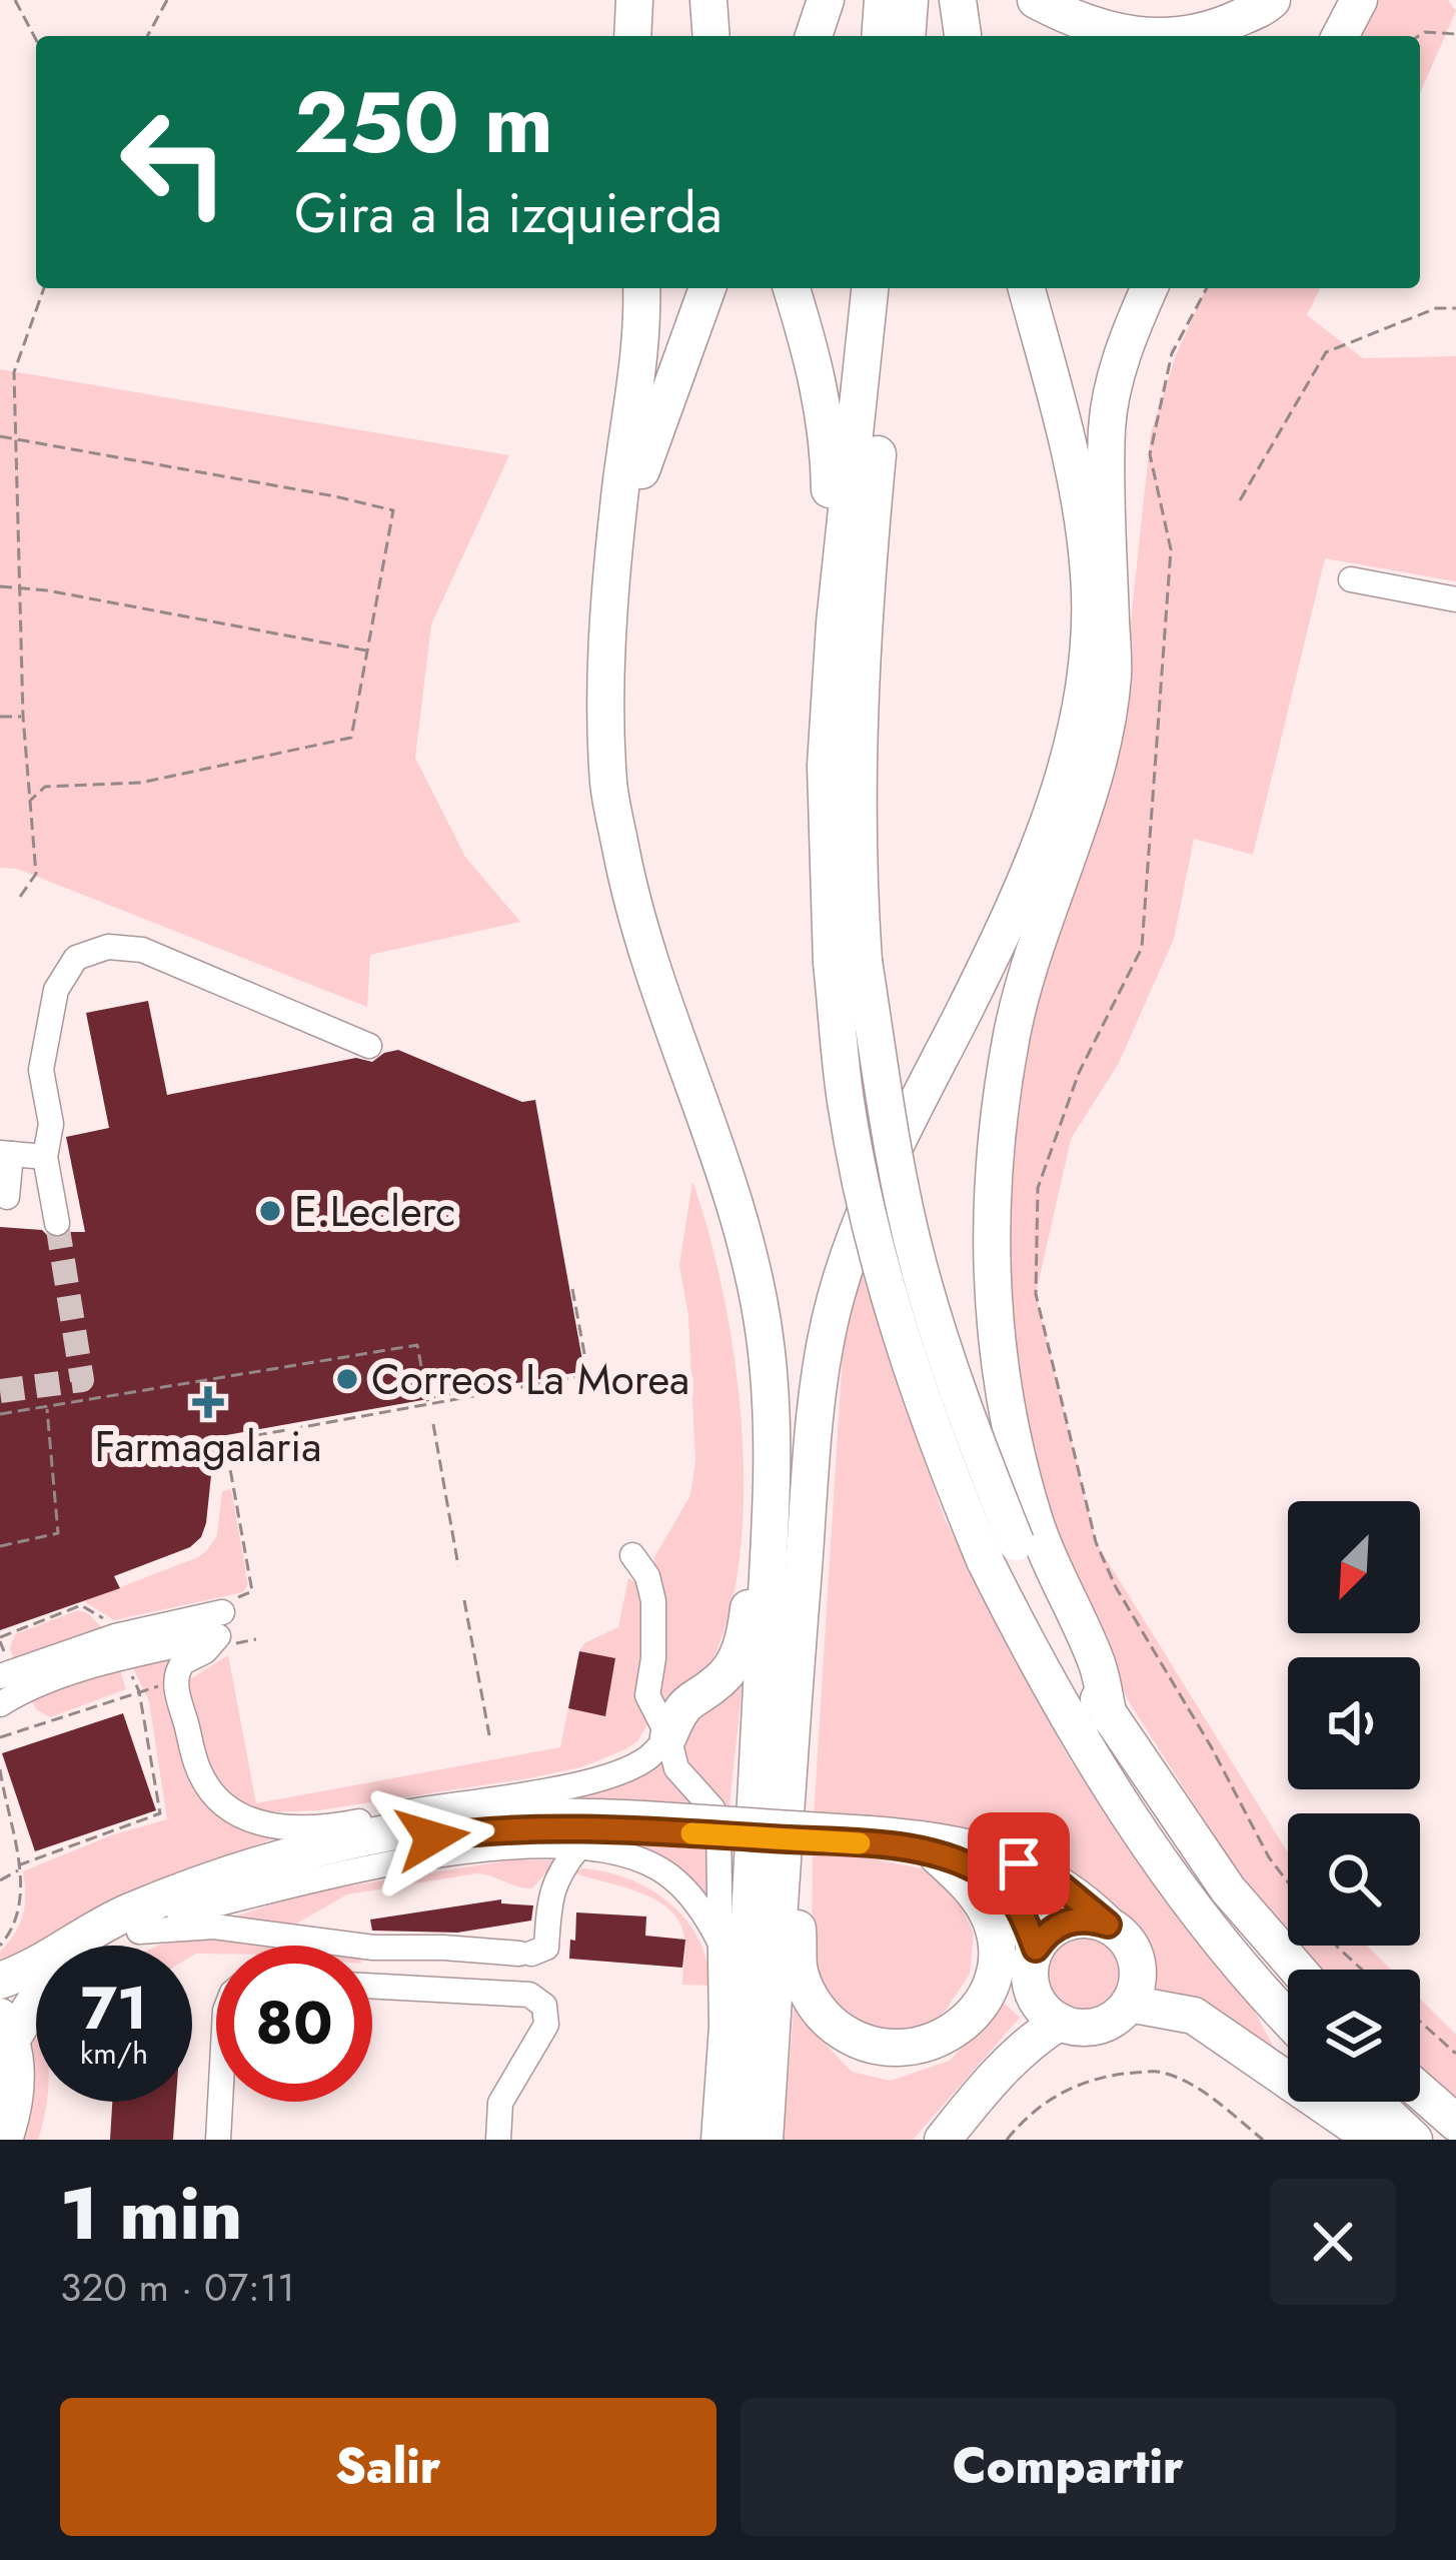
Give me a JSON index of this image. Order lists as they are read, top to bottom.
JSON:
{
  "places": {
    "other": ["E.Leclerc", "Correos La Morea"],
    "health": ["Farmagalaria"]
  },
  "north": "bottom left",
  "page": {
    "turn": ["250 m", "Gira a la izquierda"],
    "speed": "71 km/h",
    "limit": "80",
    "heading": ["1 min", "320 m · 07:11"],
    "buttons": ["Salir", "Compartir"]
  }
}
